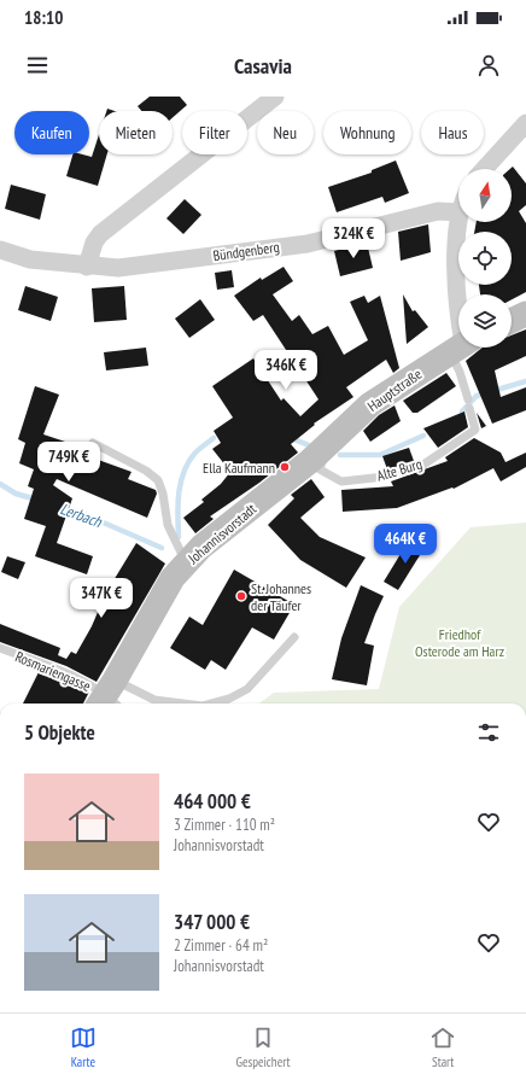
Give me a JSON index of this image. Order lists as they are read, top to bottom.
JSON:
{
  "streets": {
    "street": ["Bündgenberg", "Hauptstraße", "Johannisvorstadt"],
    "lane": ["Alte Burg", "Rosmariengasse"]
  },
  "crossings": [
    ["Hauptstraße", "Alte Burg"],
    ["Hauptstraße", "Johannisvorstadt"],
    ["Alte Burg", "Johannisvorstadt"],
    ["Johannisvorstadt", "Rosmariengasse"]
  ],
  "water": ["Lerbach"],
  "parks": ["Friedhof Osterode am Harz"],
  "places": ["Ella Kaufmann", "St. Johannes der Täufer"],
  "north": "top",
  "page": {
    "status": "18:10",
    "header": "Casavia",
    "chip": [
      "Kaufen",
      "Mieten",
      "Filter",
      "Neu",
      "Wohnung",
      "Haus"
    ],
    "price": [
      "324K €",
      "346K €",
      "749K €",
      "464K €",
      "347K €"
    ],
    "heading": "5 Objekte",
    "list": [
      {
        "name": "464 000 €",
        "note": "3 Zimmer · 110 m² · Johannisvorstadt"
      },
      {
        "name": "347 000 €",
        "note": "2 Zimmer · 64 m² · Johannisvorstadt"
      }
    ],
    "tabs": ["Karte", "Gespeichert", "Start"]
  }
}
